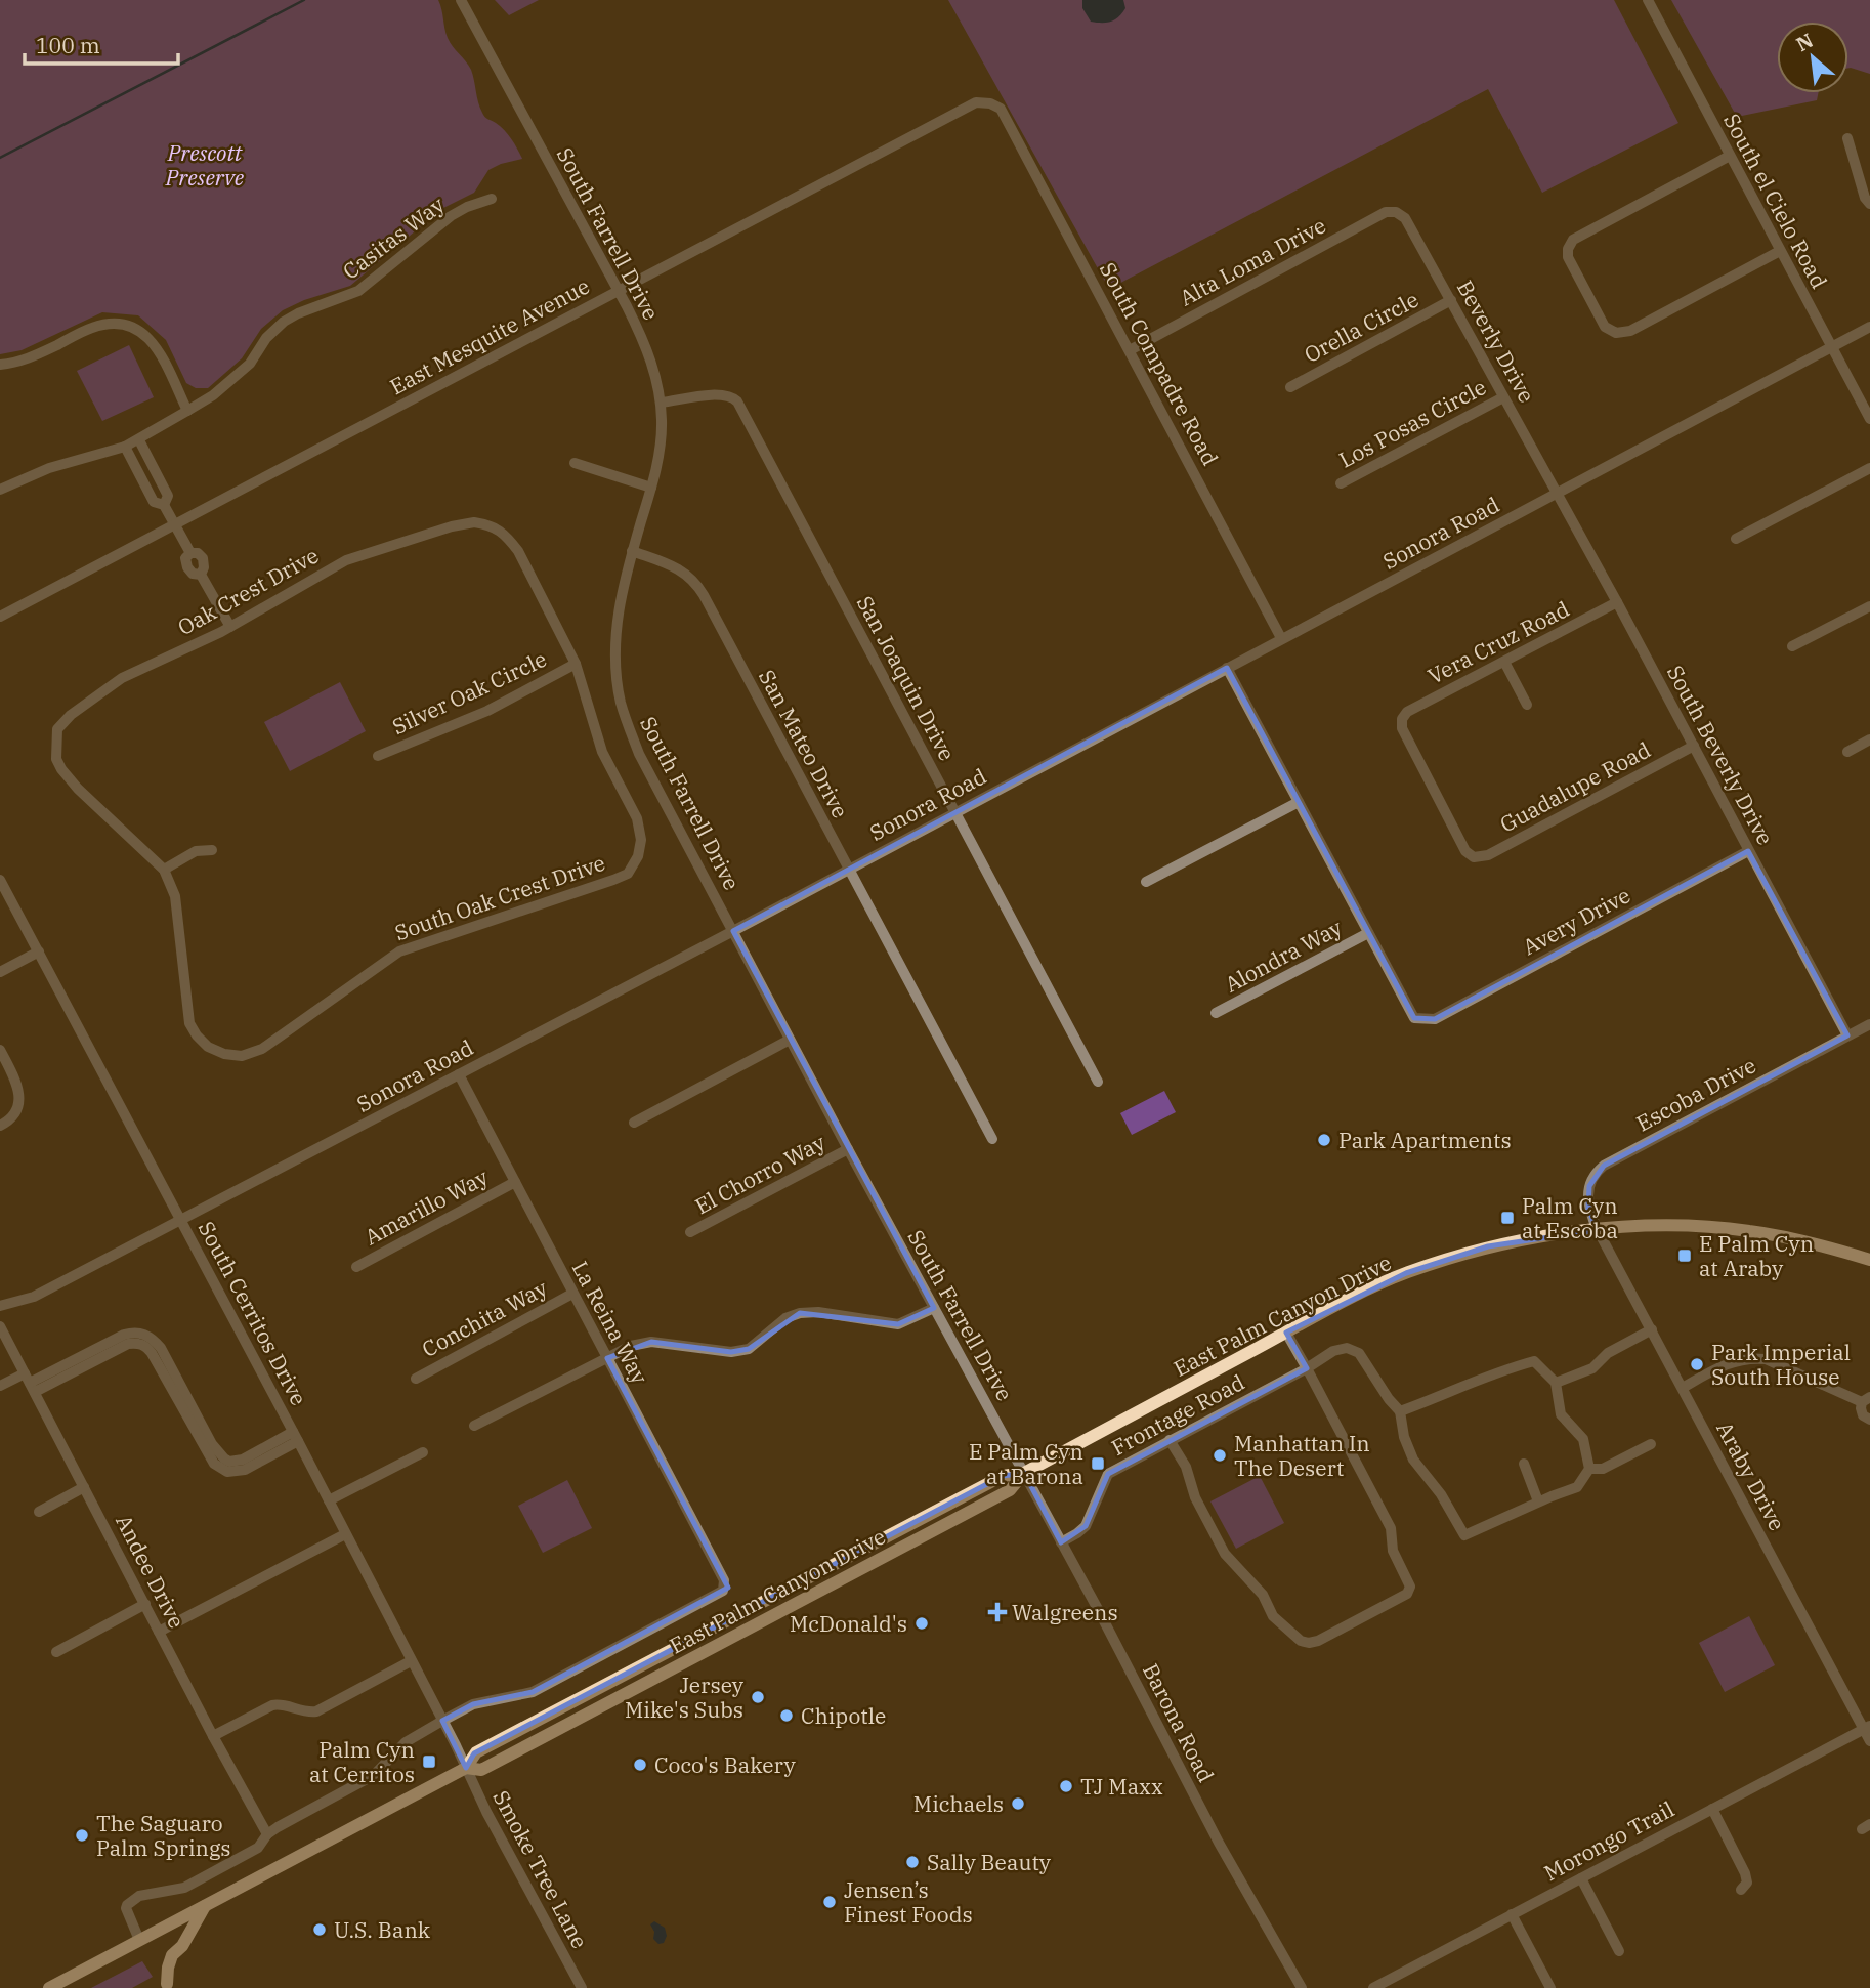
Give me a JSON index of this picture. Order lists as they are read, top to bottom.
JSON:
{
  "streets": {
    "main road": ["East Palm Canyon Drive"],
    "street": [
      "South el Cielo Road",
      "South Farrell Drive",
      "Casitas Way",
      "Alta Loma Drive",
      "Orella Circle",
      "East Mesquite Avenue",
      "Beverly Drive",
      "South Compadre Road",
      "Los Posas Circle",
      "Sonora Road",
      "Oak Crest Drive",
      "Vera Cruz Road",
      "San Joaquin Drive",
      "Silver Oak Circle",
      "San Mateo Drive",
      "South Beverly Drive",
      "Guadalupe Road",
      "South Oak Crest Drive",
      "Avery Drive",
      "Alondra Way",
      "Escoba Drive",
      "El Chorro Way",
      "Amarillo Way",
      "South Cerritos Drive",
      "Conchita Way",
      "La Reina Way",
      "Frontage Road",
      "Araby Drive",
      "Andee Drive",
      "Barona Road",
      "Morongo Trail",
      "Smoke Tree Lane"
    ]
  },
  "crossings": [
    ["South el Cielo Road", "Sonora Road"],
    ["South Farrell Drive", "East Mesquite Avenue"],
    ["South Farrell Drive", "Sonora Road"],
    ["South Farrell Drive", "San Joaquin Drive"],
    ["South Farrell Drive", "San Mateo Drive"],
    ["South Farrell Drive", "El Chorro Way"],
    ["South Farrell Drive", "East Palm Canyon Drive"],
    ["South Farrell Drive", "Barona Road"],
    ["Alta Loma Drive", "Beverly Drive"],
    ["Alta Loma Drive", "South Compadre Road"],
    ["Orella Circle", "Beverly Drive"],
    ["East Mesquite Avenue", "South Compadre Road"],
    ["Beverly Drive", "Los Posas Circle"],
    ["Beverly Drive", "Sonora Road"],
    ["Beverly Drive", "South Beverly Drive"],
    ["South Compadre Road", "Sonora Road"],
    ["Sonora Road", "San Joaquin Drive"],
    ["Sonora Road", "San Mateo Drive"],
    ["Sonora Road", "South Beverly Drive"],
    ["Sonora Road", "South Cerritos Drive"],
    ["Sonora Road", "La Reina Way"],
    ["Oak Crest Drive", "Silver Oak Circle"],
    ["Oak Crest Drive", "South Oak Crest Drive"],
    ["Vera Cruz Road", "South Beverly Drive"],
    ["Vera Cruz Road", "Guadalupe Road"],
    ["Silver Oak Circle", "South Oak Crest Drive"],
    ["South Beverly Drive", "Guadalupe Road"],
    ["South Beverly Drive", "Avery Drive"],
    ["South Beverly Drive", "Escoba Drive"],
    ["Avery Drive", "Alondra Way"],
    ["Escoba Drive", "East Palm Canyon Drive"],
    ["Escoba Drive", "Araby Drive"],
    ["Amarillo Way", "La Reina Way"],
    ["South Cerritos Drive", "East Palm Canyon Drive"],
    ["South Cerritos Drive", "La Reina Way"],
    ["South Cerritos Drive", "Smoke Tree Lane"],
    ["East Palm Canyon Drive", "Araby Drive"],
    ["East Palm Canyon Drive", "Barona Road"],
    ["East Palm Canyon Drive", "Smoke Tree Lane"],
    ["Conchita Way", "La Reina Way"],
    ["Frontage Road", "Barona Road"],
    ["Araby Drive", "Morongo Trail"]
  ],
  "parks": ["Prescott Preserve"],
  "places": {
    "other": [
      "Park Apartments",
      "Park Imperial South House",
      "Manhattan In The Desert",
      "McDonald's",
      "Jersey Mike's Subs",
      "Chipotle",
      "Coco's Bakery",
      "TJ Maxx",
      "Michaels",
      "The Saguaro Palm Springs",
      "Sally Beauty",
      "Jensen’s Finest Foods",
      "U.S. Bank"
    ],
    "transit": [
      "Palm Cyn at Escoba",
      "E Palm Cyn at Araby",
      "E Palm Cyn at Barona",
      "Palm Cyn at Cerritos"
    ],
    "health": ["Walgreens"]
  },
  "scale_bar": "100 m",
  "north": "top left"
}
